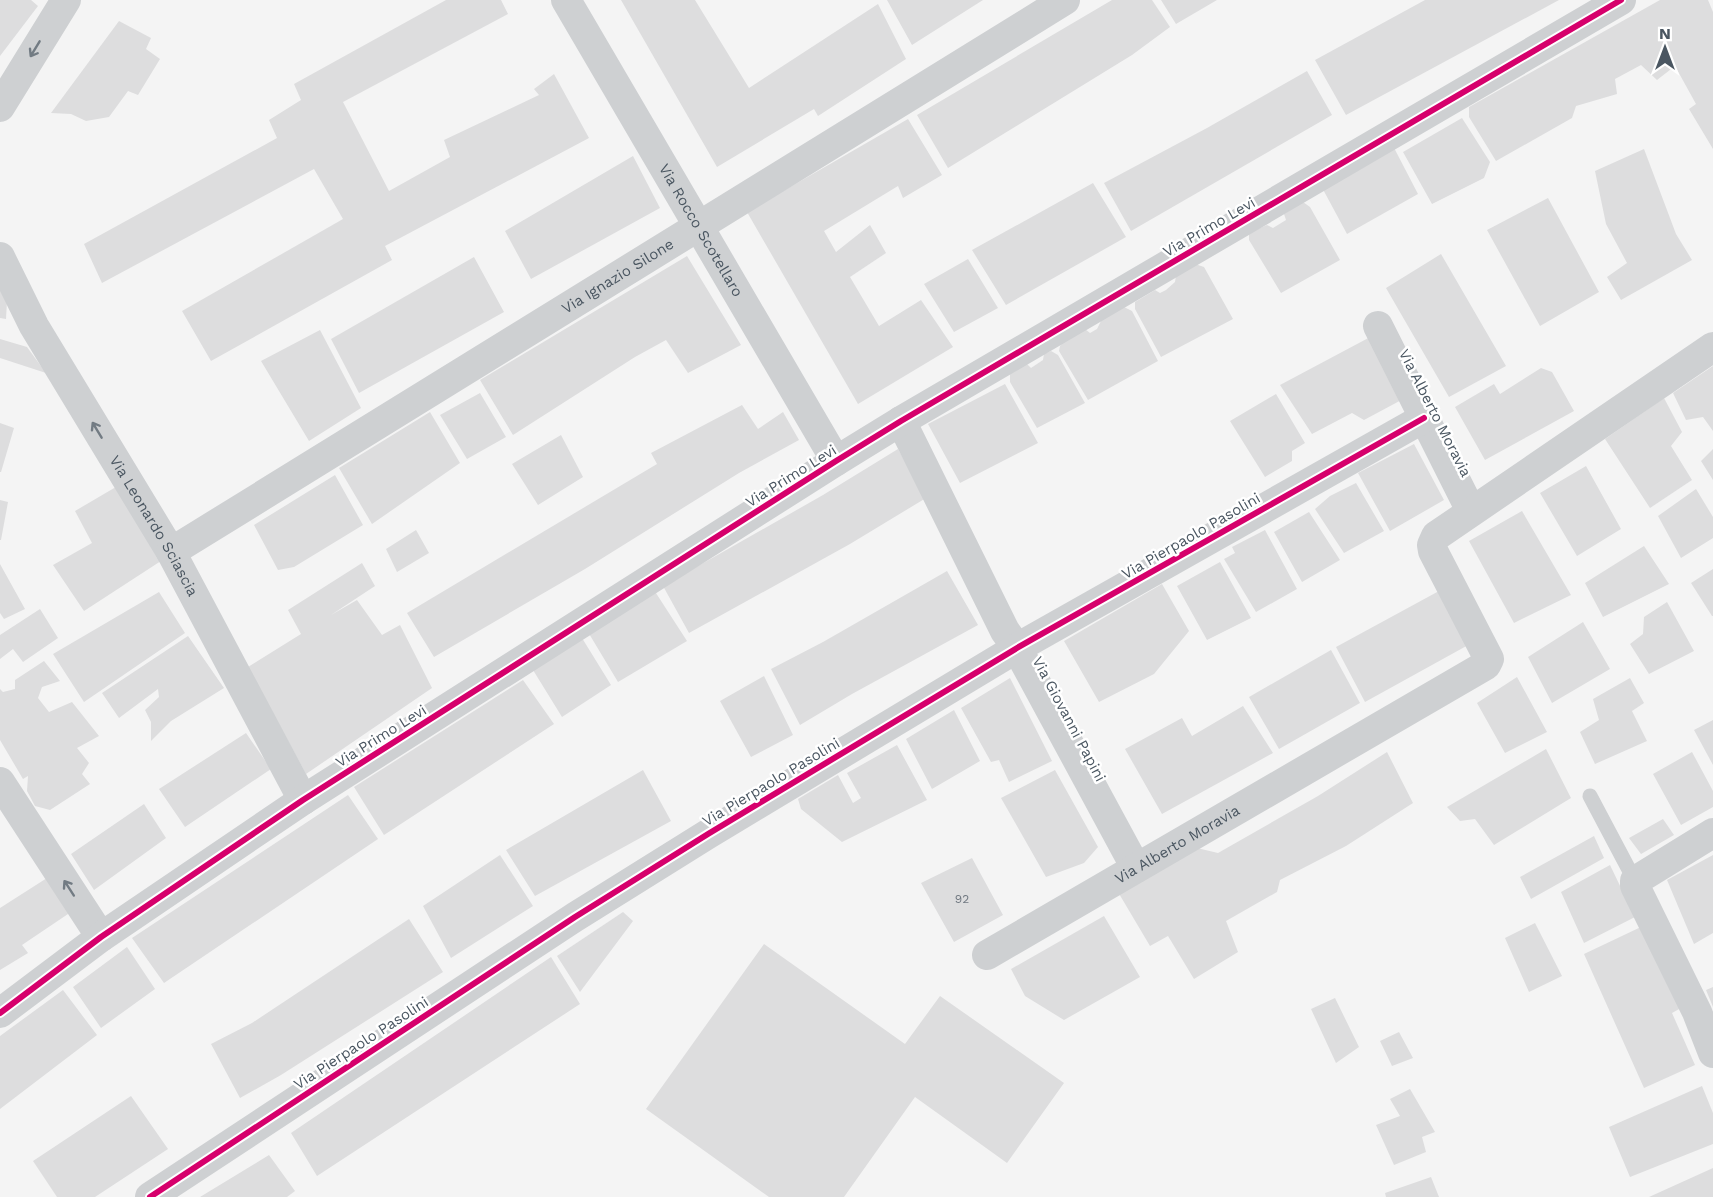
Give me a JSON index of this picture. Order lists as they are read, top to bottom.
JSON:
{
  "streets": {
    "street": [
      "Via Primo Levi",
      "Via Rocco Scotellaro",
      "Via Ignazio Silone",
      "Via Alberto Moravia",
      "Via Leonardo Sciascia",
      "Via Pierpaolo Pasolini",
      "Via Giovanni Papini"
    ]
  },
  "crossings": [
    ["Via Primo Levi", "Via Rocco Scotellaro"],
    ["Via Primo Levi", "Via Leonardo Sciascia"],
    ["Via Primo Levi", "Via Giovanni Papini"],
    ["Via Rocco Scotellaro", "Via Ignazio Silone"],
    ["Via Ignazio Silone", "Via Leonardo Sciascia"],
    ["Via Alberto Moravia", "Via Pierpaolo Pasolini"],
    ["Via Alberto Moravia", "Via Giovanni Papini"],
    ["Via Pierpaolo Pasolini", "Via Giovanni Papini"]
  ],
  "one_way": ["Via Leonardo Sciascia"],
  "house_numbers": ["92"],
  "north": "top"
}
